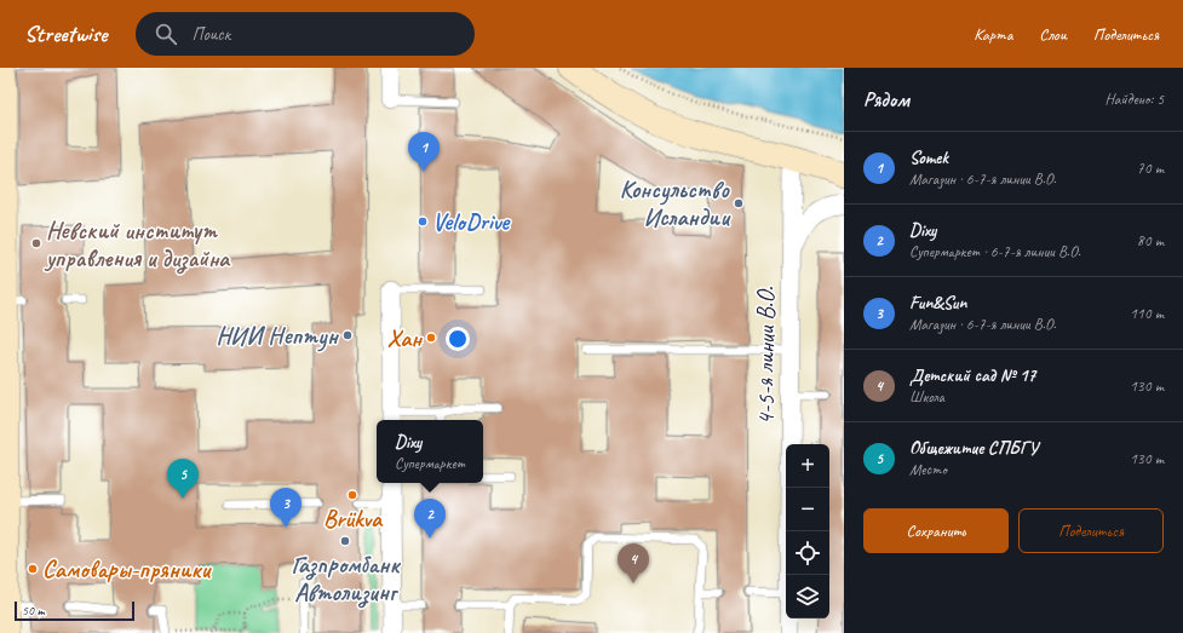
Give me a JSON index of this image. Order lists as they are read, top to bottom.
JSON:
{
  "streets": {
    "street": ["4-5-я линии В.О."]
  },
  "places": [
    "Консульство Исландии",
    "VeloDrive",
    "Невский институт управления и дизайна",
    "НИИ Нептун",
    "Хан",
    "Brükva",
    "Газпромбанк Автолизинг",
    "Самовары-пряники"
  ],
  "scale_bar": "50 m",
  "page": {
    "header": "Streetwise",
    "search": "Поиск",
    "nav": ["Карта", "Слои", "Поделиться"],
    "heading": ["Рядом", "Найдено: 5"],
    "list": [
      {
        "mark": "1",
        "name": "Somek",
        "note": "Магазин · 6-7-я линии В.О.",
        "value": "70 m"
      },
      {
        "mark": "2",
        "name": "Dixy",
        "note": "Супермаркет · 6-7-я линии В.О.",
        "value": "80 m"
      },
      {
        "mark": "3",
        "name": "Fun&Sun",
        "note": "Магазин · 6-7-я линии В.О.",
        "value": "110 m"
      },
      {
        "mark": "4",
        "name": "Детский сад № 17",
        "note": "Школа",
        "value": "130 m"
      },
      {
        "mark": "5",
        "name": "Общежитие СПБГУ",
        "note": "Место",
        "value": "130 m"
      }
    ],
    "pins": [
      "1",
      "5",
      "3",
      "2",
      "4"
    ],
    "popup": ["Dixy", "Супермаркет"],
    "map_buttons": ["+", "−"],
    "buttons": ["Сохранить", "Поделиться"],
    "scale": "50 m"
  }
}
